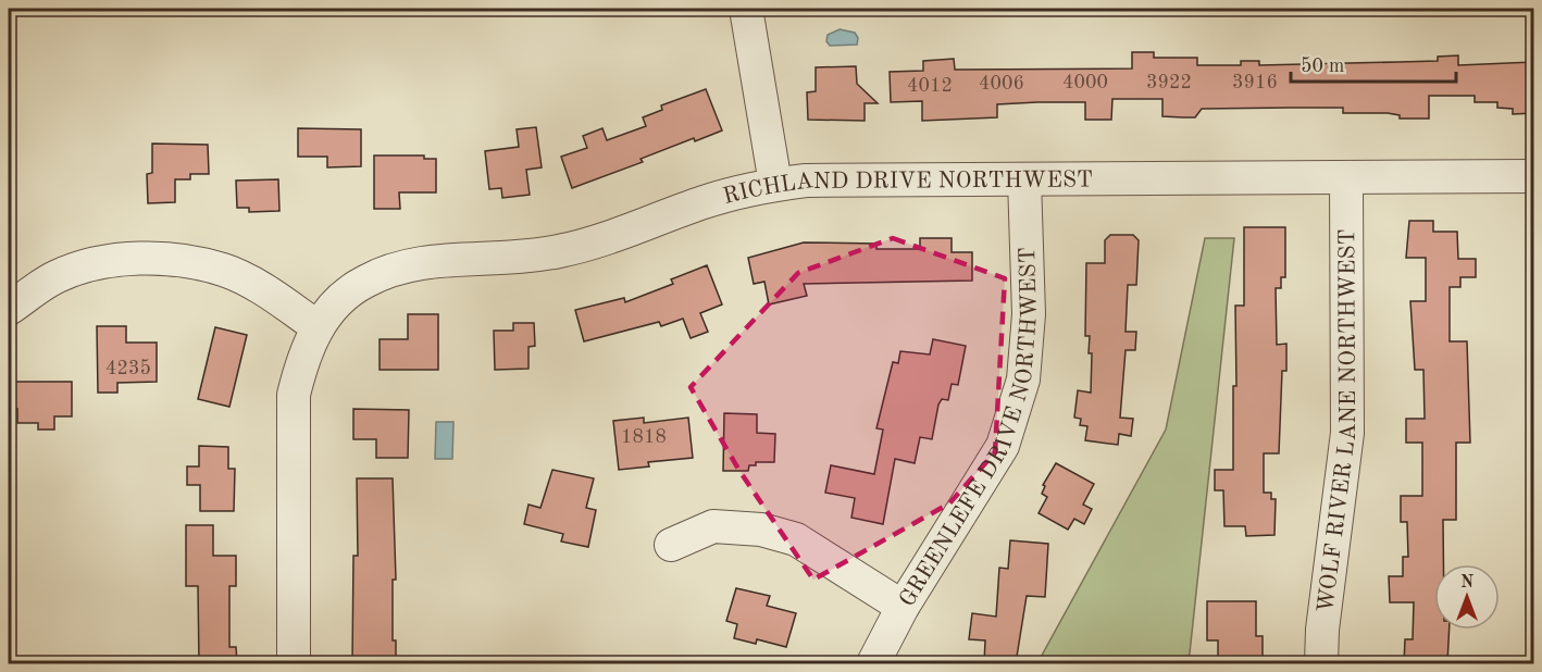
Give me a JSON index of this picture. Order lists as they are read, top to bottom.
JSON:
{
  "streets": {
    "street": ["RICHLAND DRIVE NORTHWEST", "WOLF RIVER LANE NORTHWEST", "GREENLEFE DRIVE NORTHWEST"]
  },
  "crossings": [
    ["RICHLAND DRIVE NORTHWEST", "WOLF RIVER LANE NORTHWEST"],
    ["RICHLAND DRIVE NORTHWEST", "GREENLEFE DRIVE NORTHWEST"]
  ],
  "house_numbers": [
    "4000",
    "3922",
    "3916",
    "4006",
    "4012",
    "4235",
    "1818"
  ],
  "scale_bar": "50 m",
  "north": "top"
}
